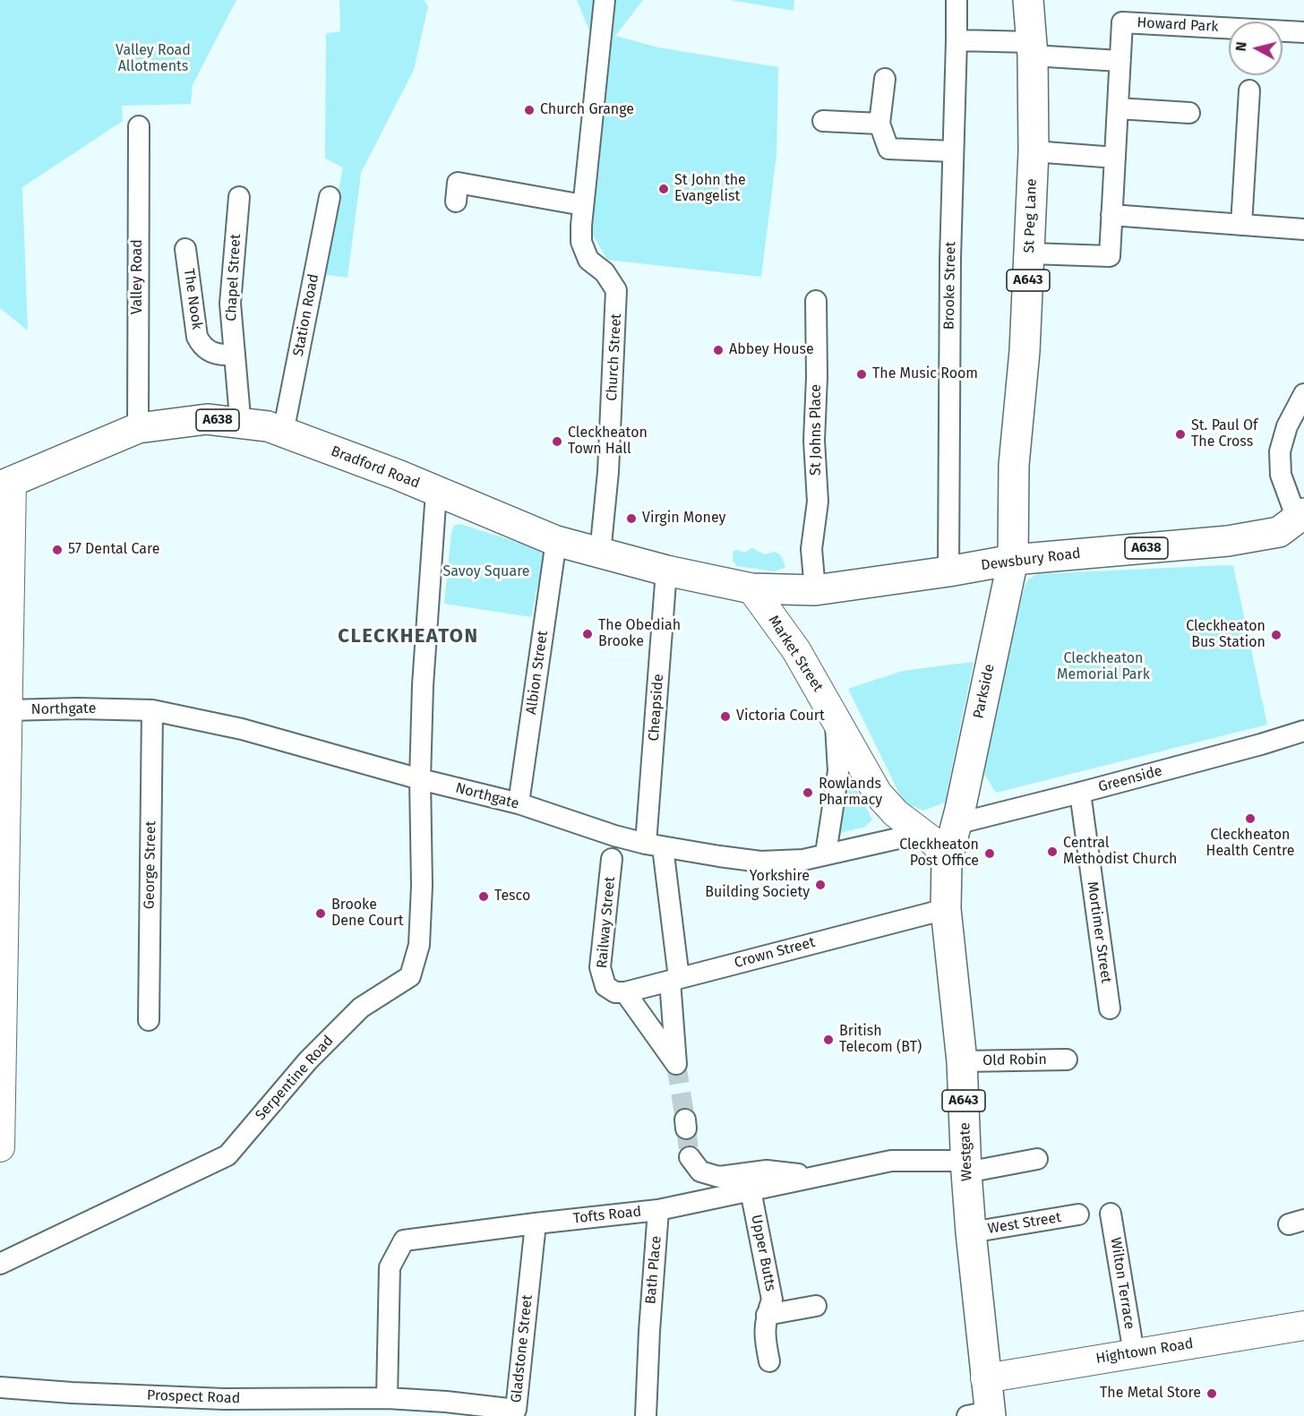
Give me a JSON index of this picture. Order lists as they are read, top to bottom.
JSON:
{
  "streets": {
    "main road": [
      "St Peg Lane",
      "A643",
      "A638",
      "Bradford Road",
      "Dewsbury Road",
      "Parkside",
      "Westgate"
    ],
    "street": [
      "Howard Park",
      "Valley Road",
      "Chapel Street",
      "Brooke Street",
      "The Nook",
      "Station Road",
      "Church Street",
      "St Johns Place",
      "Market Street",
      "Albion Street",
      "Cheapside",
      "Northgate",
      "Greenside",
      "George Street",
      "Railway Street",
      "Mortimer Street",
      "Crown Street",
      "Old Robin",
      "Serpentine Road",
      "Tofts Road",
      "West Street",
      "Upper Butts",
      "Bath Place",
      "Wilton Terrace",
      "Gladstone Street",
      "Hightown Road",
      "Prospect Road"
    ]
  },
  "crossings": [
    ["Howard Park", "St Peg Lane"],
    ["St Peg Lane", "Dewsbury Road"],
    ["St Peg Lane", "Parkside"],
    ["Valley Road", "Bradford Road"],
    ["Chapel Street", "The Nook"],
    ["Chapel Street", "Bradford Road"],
    ["Brooke Street", "Dewsbury Road"],
    ["Station Road", "Bradford Road"],
    ["Church Street", "Bradford Road"],
    ["St Johns Place", "Dewsbury Road"],
    ["Bradford Road", "Dewsbury Road"],
    ["Bradford Road", "Market Street"],
    ["Bradford Road", "Albion Street"],
    ["Bradford Road", "Cheapside"],
    ["Bradford Road", "Serpentine Road"],
    ["Dewsbury Road", "Market Street"],
    ["Dewsbury Road", "Parkside"],
    ["Market Street", "Northgate"],
    ["Market Street", "Westgate"],
    ["Albion Street", "Northgate"],
    ["Parkside", "Northgate"],
    ["Parkside", "Greenside"],
    ["Parkside", "Westgate"],
    ["Cheapside", "Northgate"],
    ["Cheapside", "Railway Street"],
    ["Cheapside", "Crown Street"],
    ["Northgate", "Greenside"],
    ["Northgate", "George Street"],
    ["Northgate", "Serpentine Road"],
    ["Northgate", "Westgate"],
    ["Greenside", "Mortimer Street"],
    ["Greenside", "Westgate"],
    ["Railway Street", "Crown Street"],
    ["Crown Street", "Westgate"],
    ["Old Robin", "Westgate"],
    ["Westgate", "Tofts Road"],
    ["Westgate", "West Street"],
    ["Westgate", "Hightown Road"],
    ["Tofts Road", "Upper Butts"],
    ["Tofts Road", "Bath Place"],
    ["Tofts Road", "Gladstone Street"],
    ["Tofts Road", "Prospect Road"],
    ["Wilton Terrace", "Hightown Road"],
    ["Gladstone Street", "Prospect Road"]
  ],
  "districts": ["CLECKHEATON"],
  "parks": ["Valley Road Allotments", "Savoy Square", "Cleckheaton Memorial Park"],
  "places": [
    "Church Grange",
    "St John the Evangelist",
    "Abbey House",
    "The Music Room",
    "St. Paul Of The Cross",
    "Cleckheaton Town Hall",
    "Virgin Money",
    "57 Dental Care",
    "The Obediah Brooke",
    "Cleckheaton Bus Station",
    "Victoria Court",
    "Rowlands Pharmacy",
    "Cleckheaton Health Centre",
    "Central Methodist Church",
    "Cleckheaton Post Office",
    "Yorkshire Building Society",
    "Tesco",
    "Brooke Dene Court",
    "British Telecom (BT)",
    "The Metal Store"
  ],
  "north": "left"
}
